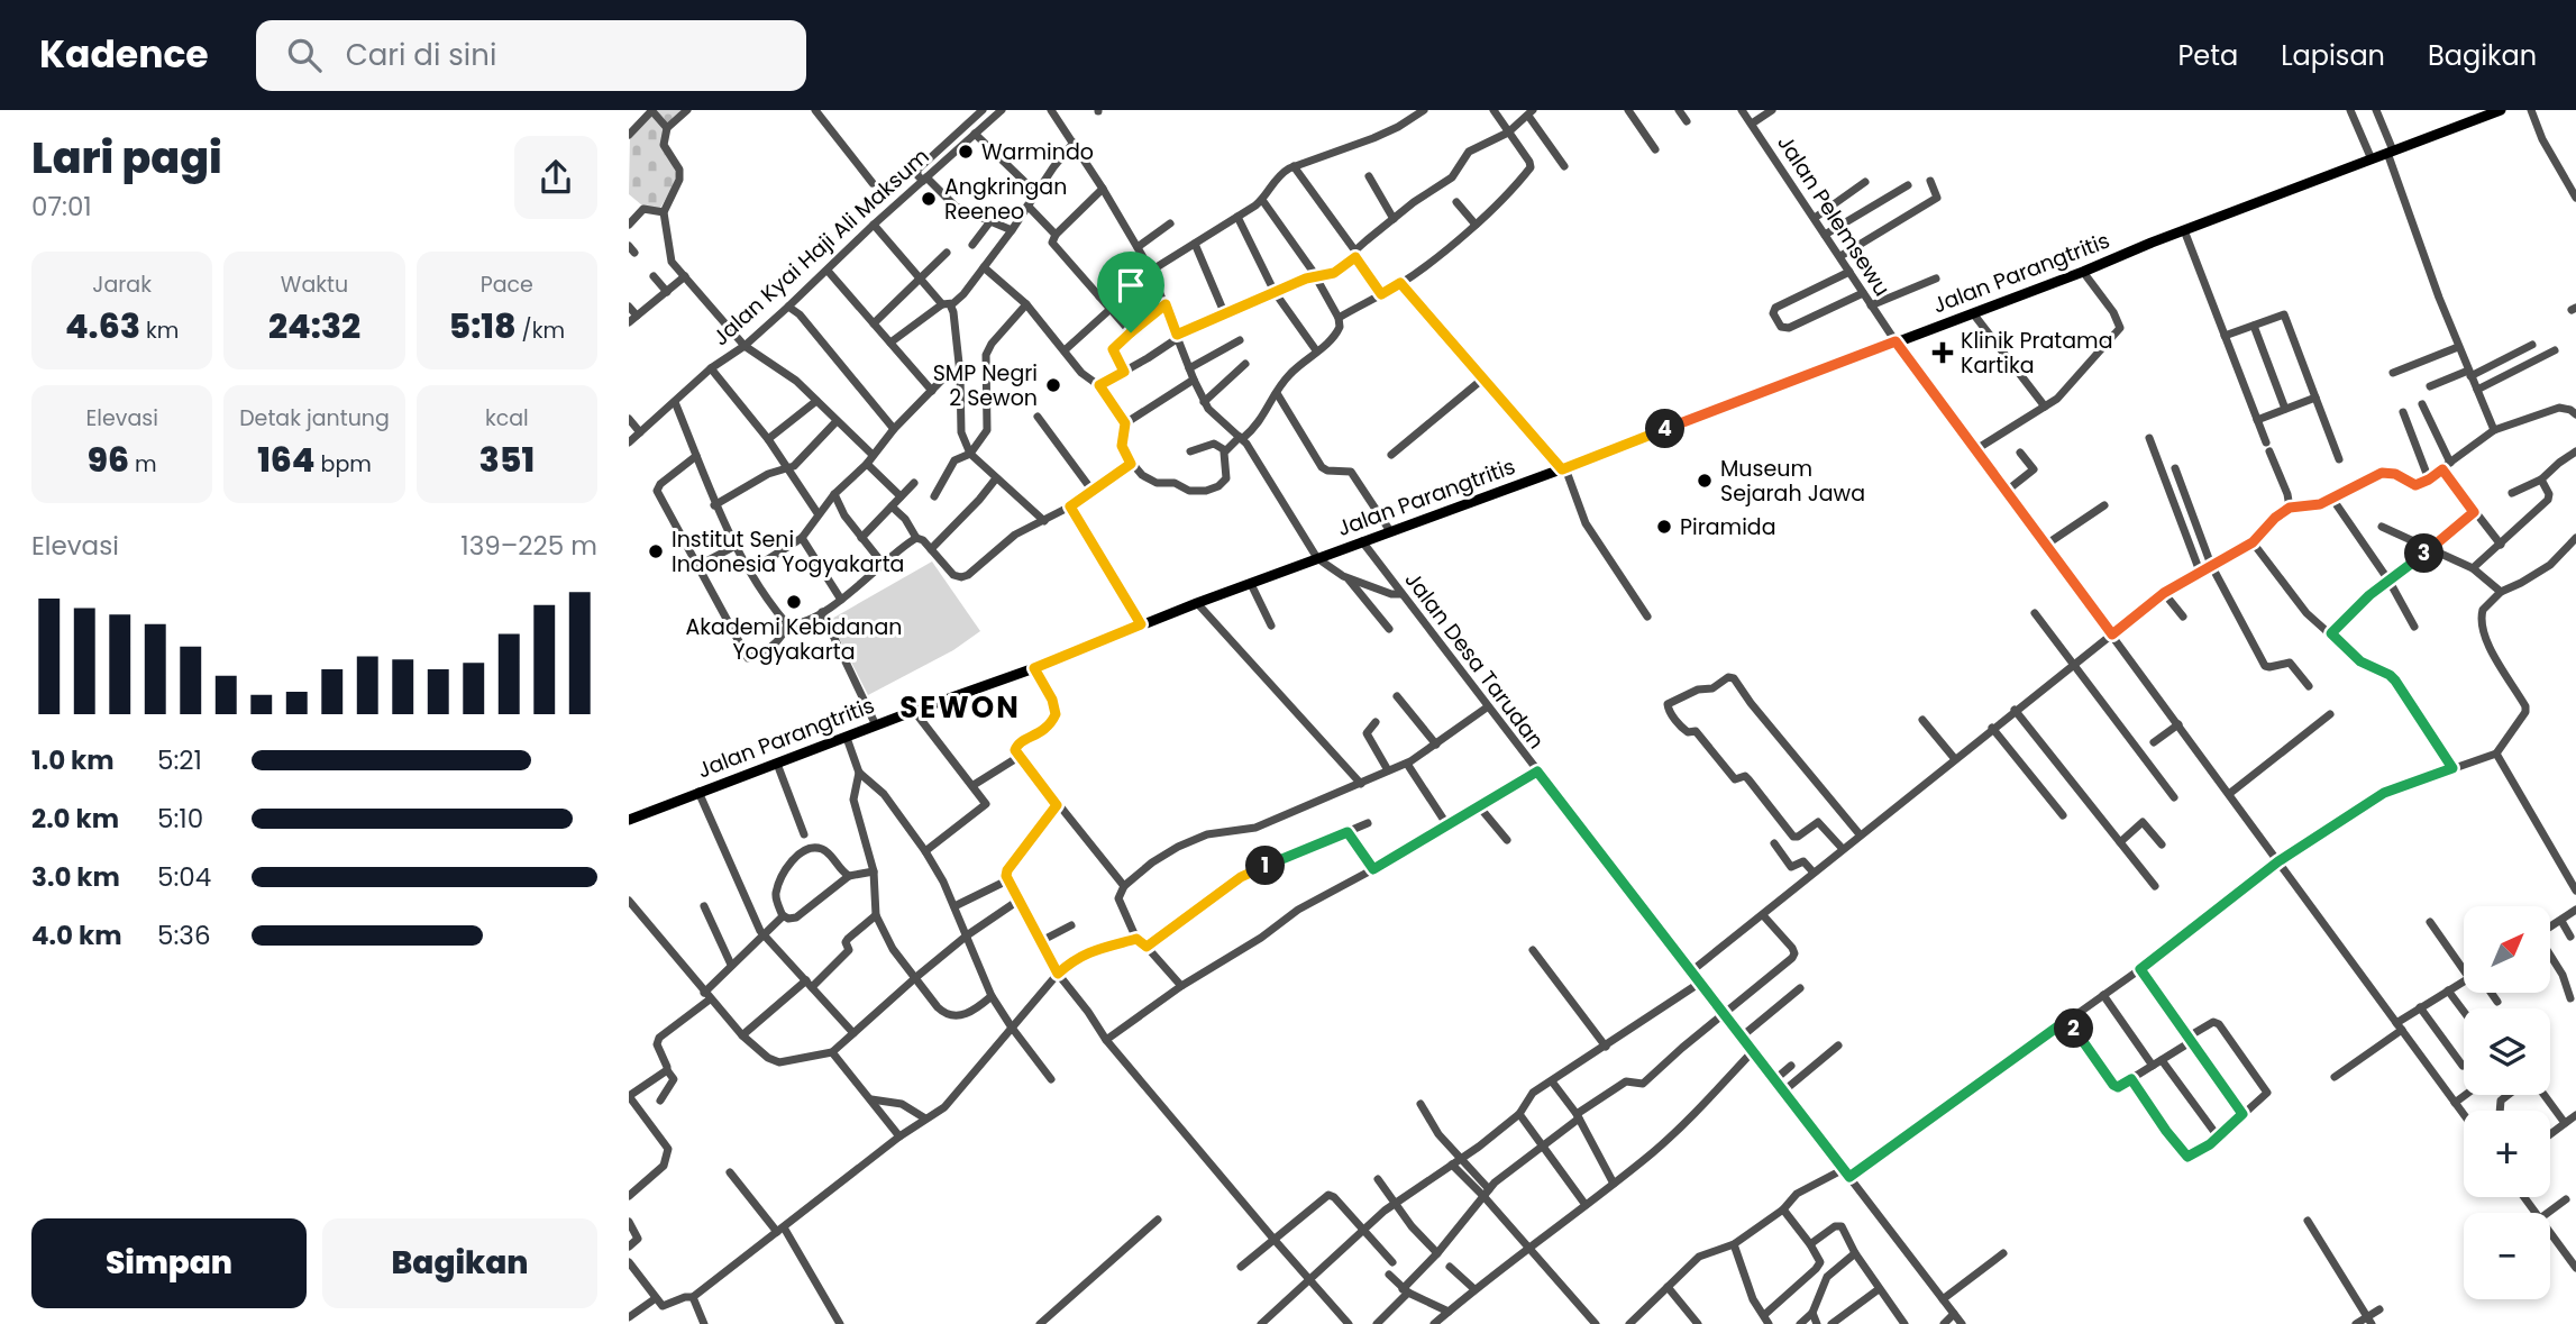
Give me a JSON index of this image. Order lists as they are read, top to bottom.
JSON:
{
  "streets": {
    "main road": ["Jalan Parangtritis"],
    "street": ["Jalan Pelemsewu", "Jalan Kyai Haji Ali Maksum", "Jalan Desa Tarudan"]
  },
  "crossings": [
    ["Jalan Pelemsewu", "Jalan Parangtritis"],
    ["Jalan Parangtritis", "Jalan Desa Tarudan"]
  ],
  "districts": ["SEWON"],
  "places": {
    "other": [
      "Warmindo",
      "Angkringan Reeneo",
      "SMP Negri 2 Sewon",
      "Museum Sejarah Jawa",
      "Piramida",
      "Institut Seni Indonesia Yogyakarta",
      "Akademi Kebidanan Yogyakarta"
    ],
    "health": ["Klinik Pratama Kartika"]
  },
  "north": "top right",
  "page": {
    "header": "Kadence",
    "search": "Cari di sini",
    "nav": ["Peta", "Lapisan", "Bagikan"],
    "heading": ["Lari pagi", "07:01"],
    "stats": [
      ["Jarak", "4.63 km"],
      ["Waktu", "24:32"],
      ["Pace", "5:18 /km"],
      ["Elevasi", "96 m"],
      ["Detak jantung", "164 bpm"],
      ["kcal", "351"]
    ],
    "pins": [
      "4",
      "3",
      "1",
      "2"
    ],
    "chart": ["Elevasi", "139–225 m"],
    "list": [
      {
        "name": "1.0 km",
        "note": "5:21"
      },
      {
        "name": "2.0 km",
        "note": "5:10"
      },
      {
        "name": "3.0 km",
        "note": "5:04"
      },
      {
        "name": "4.0 km",
        "note": "5:36"
      }
    ],
    "map_buttons": ["+", "−"],
    "buttons": ["Simpan", "Bagikan"]
  }
}
